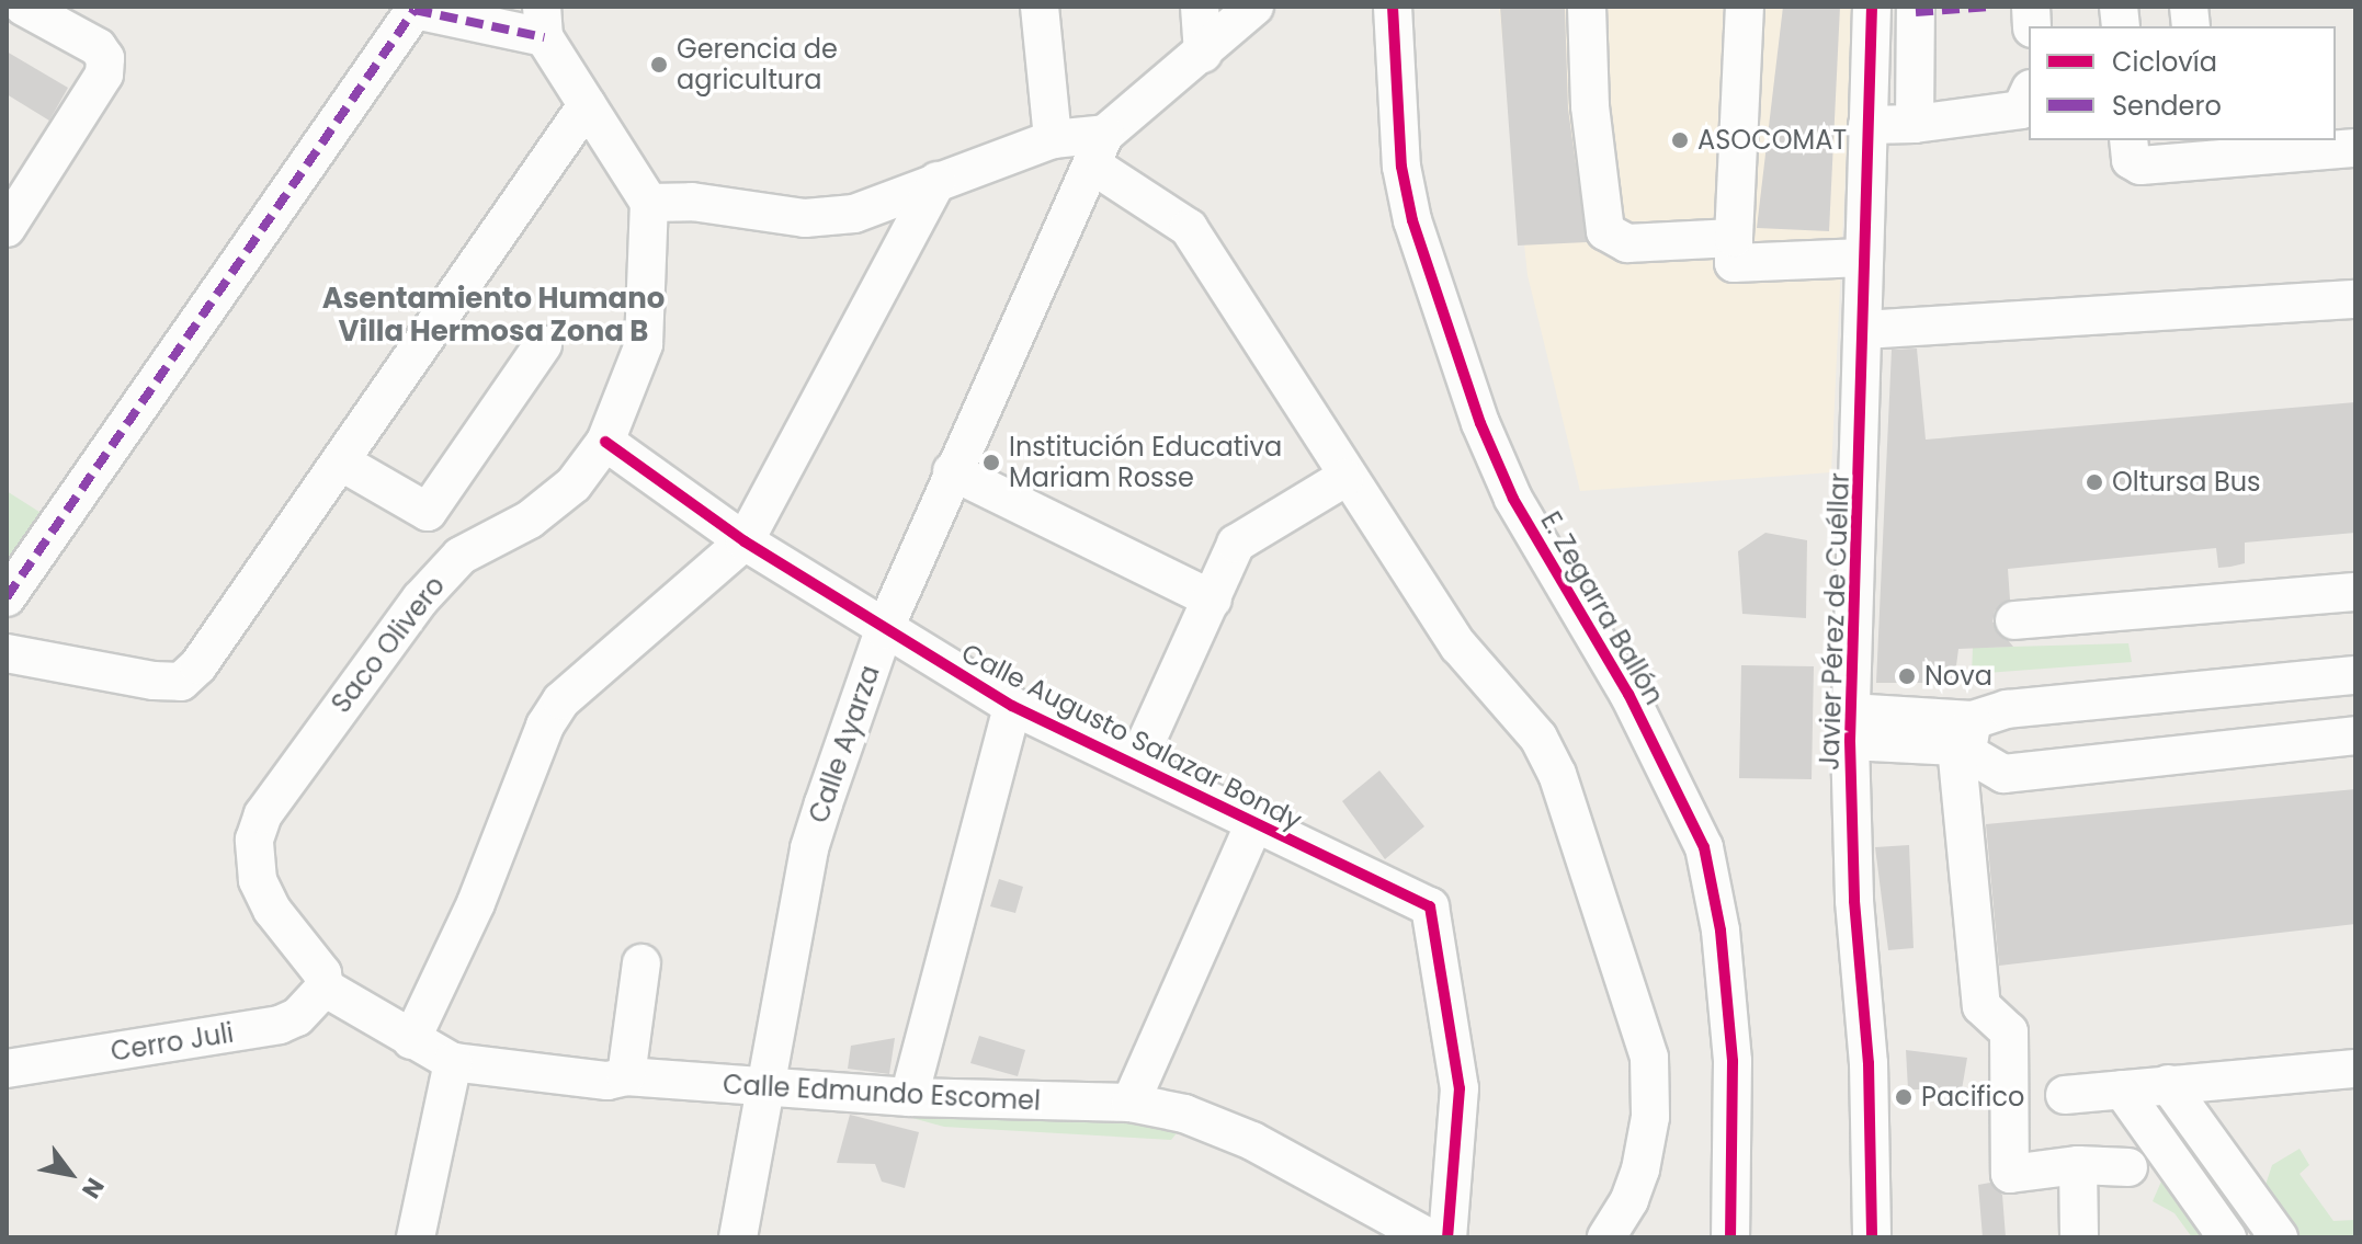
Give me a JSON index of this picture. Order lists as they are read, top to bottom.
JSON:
{
  "streets": {
    "street": [
      "E. Zegarra Ballón",
      "Javier Pérez de Cuéllar",
      "Saco Olivero",
      "Calle Augusto Salazar Bondy",
      "Calle Ayarza",
      "Cerro Juli",
      "Calle Edmundo Escomel"
    ]
  },
  "crossings": [
    ["Saco Olivero", "Calle Augusto Salazar Bondy"],
    ["Saco Olivero", "Cerro Juli"],
    ["Saco Olivero", "Calle Edmundo Escomel"],
    ["Calle Augusto Salazar Bondy", "Calle Ayarza"],
    ["Calle Ayarza", "Calle Edmundo Escomel"],
    ["Cerro Juli", "Calle Edmundo Escomel"]
  ],
  "districts": ["Asentamiento Humano Villa Hermosa Zona B"],
  "places": [
    "Gerencia de agricultura",
    "ASOCOMAT",
    "Institución Educativa Mariam Rosse",
    "Oltursa Bus",
    "Nova",
    "Pacifico"
  ],
  "legend": ["Ciclovía", "Sendero"],
  "north": "bottom right"
}
